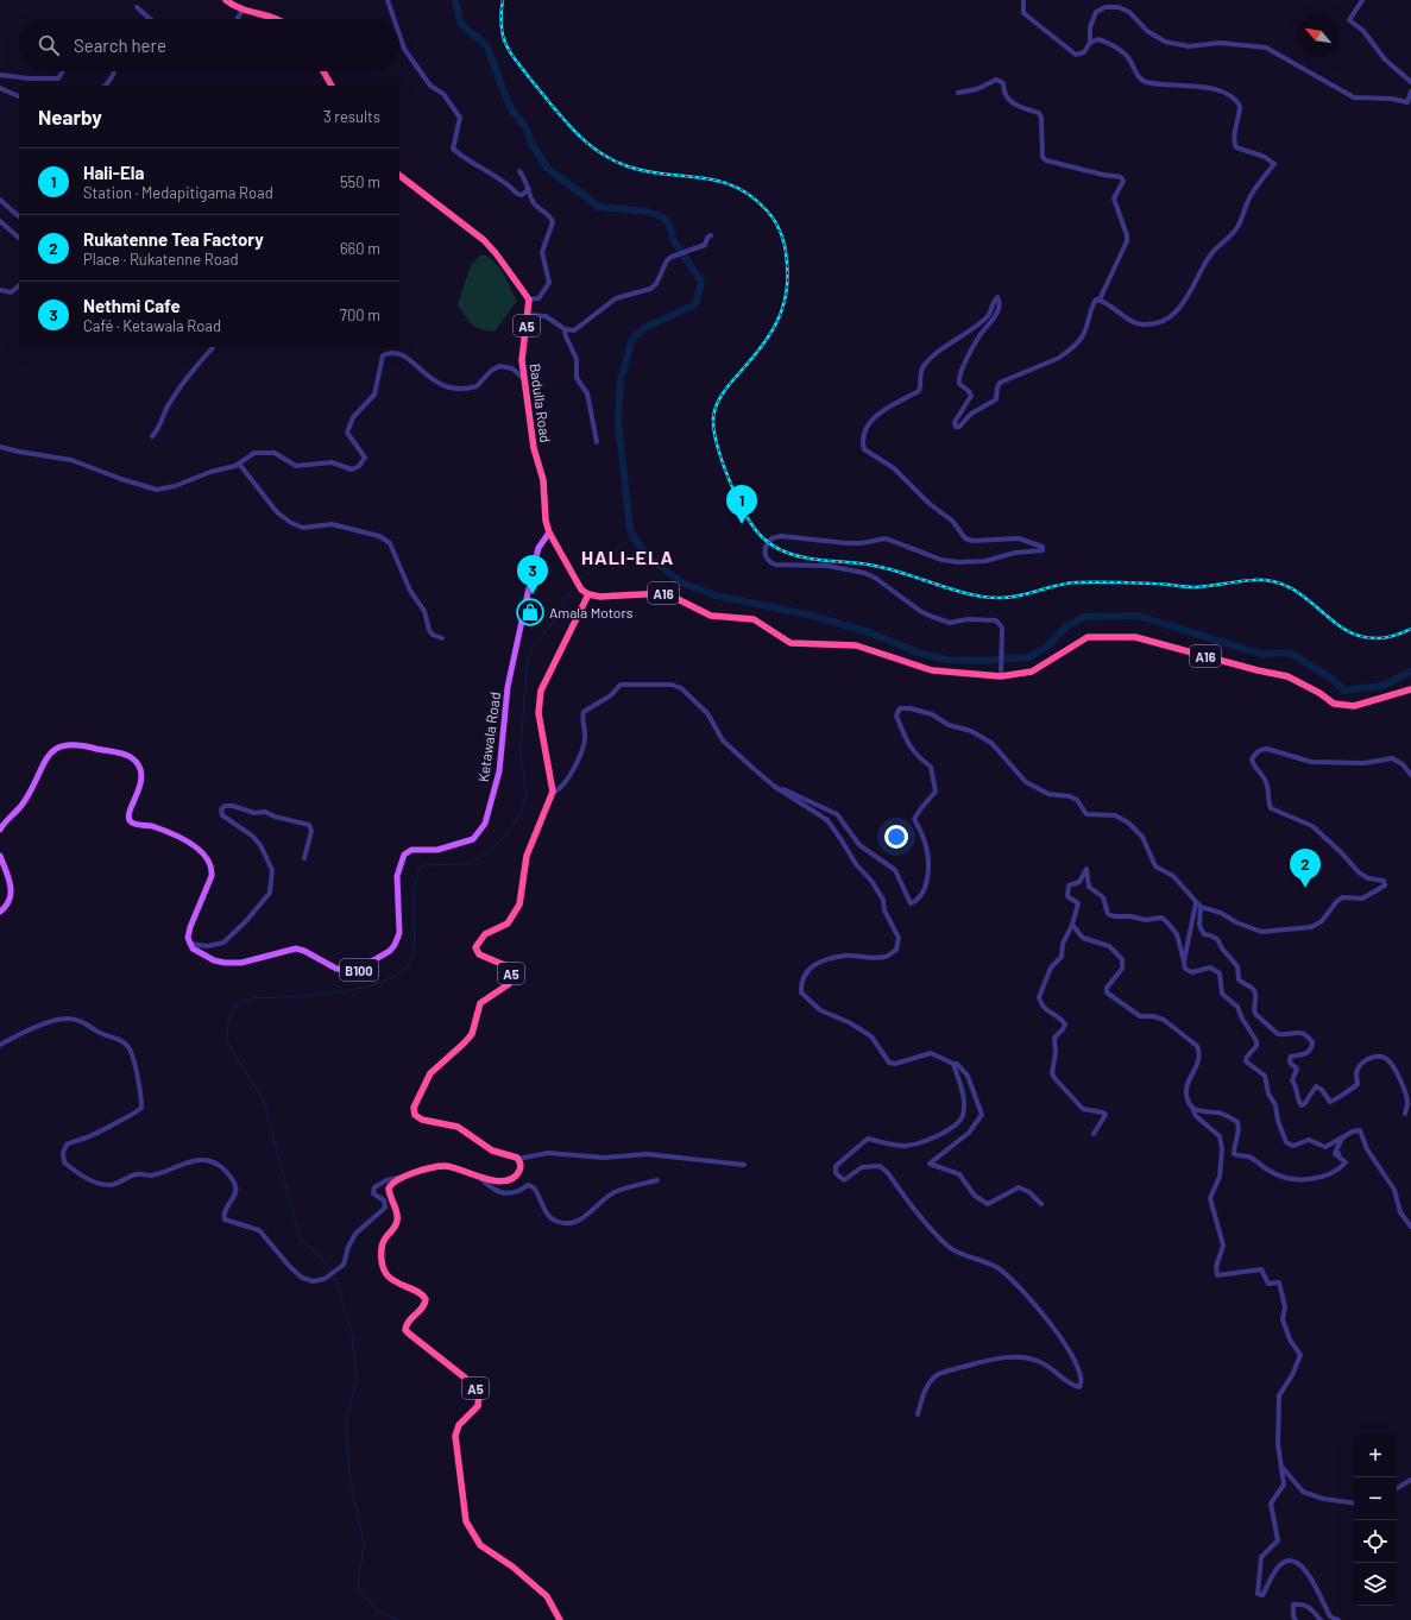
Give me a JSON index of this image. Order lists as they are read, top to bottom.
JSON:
{
  "streets": {
    "highway": ["A5", "Badulla Road", "A16"],
    "main road": ["Ketawala Road", "B100"]
  },
  "crossings": [
    ["A5", "Badulla Road"],
    ["A5", "A16"],
    ["Badulla Road", "A16"],
    ["Badulla Road", "Ketawala Road"]
  ],
  "districts": ["HALI-ELA"],
  "places": {
    "shop": ["Amala Motors"]
  },
  "north": "top left",
  "page": {
    "search": "Search here",
    "heading": ["Nearby", "3 results"],
    "list": [
      {
        "mark": "1",
        "name": "Hali-Ela",
        "note": "Station · Medapitigama Road",
        "value": "550 m"
      },
      {
        "mark": "2",
        "name": "Rukatenne Tea Factory",
        "note": "Place · Rukatenne Road",
        "value": "660 m"
      },
      {
        "mark": "3",
        "name": "Nethmi Cafe",
        "note": "Café · Ketawala Road",
        "value": "700 m"
      }
    ],
    "pins": ["1", "3", "2"],
    "map_buttons": ["+", "−"]
  }
}
